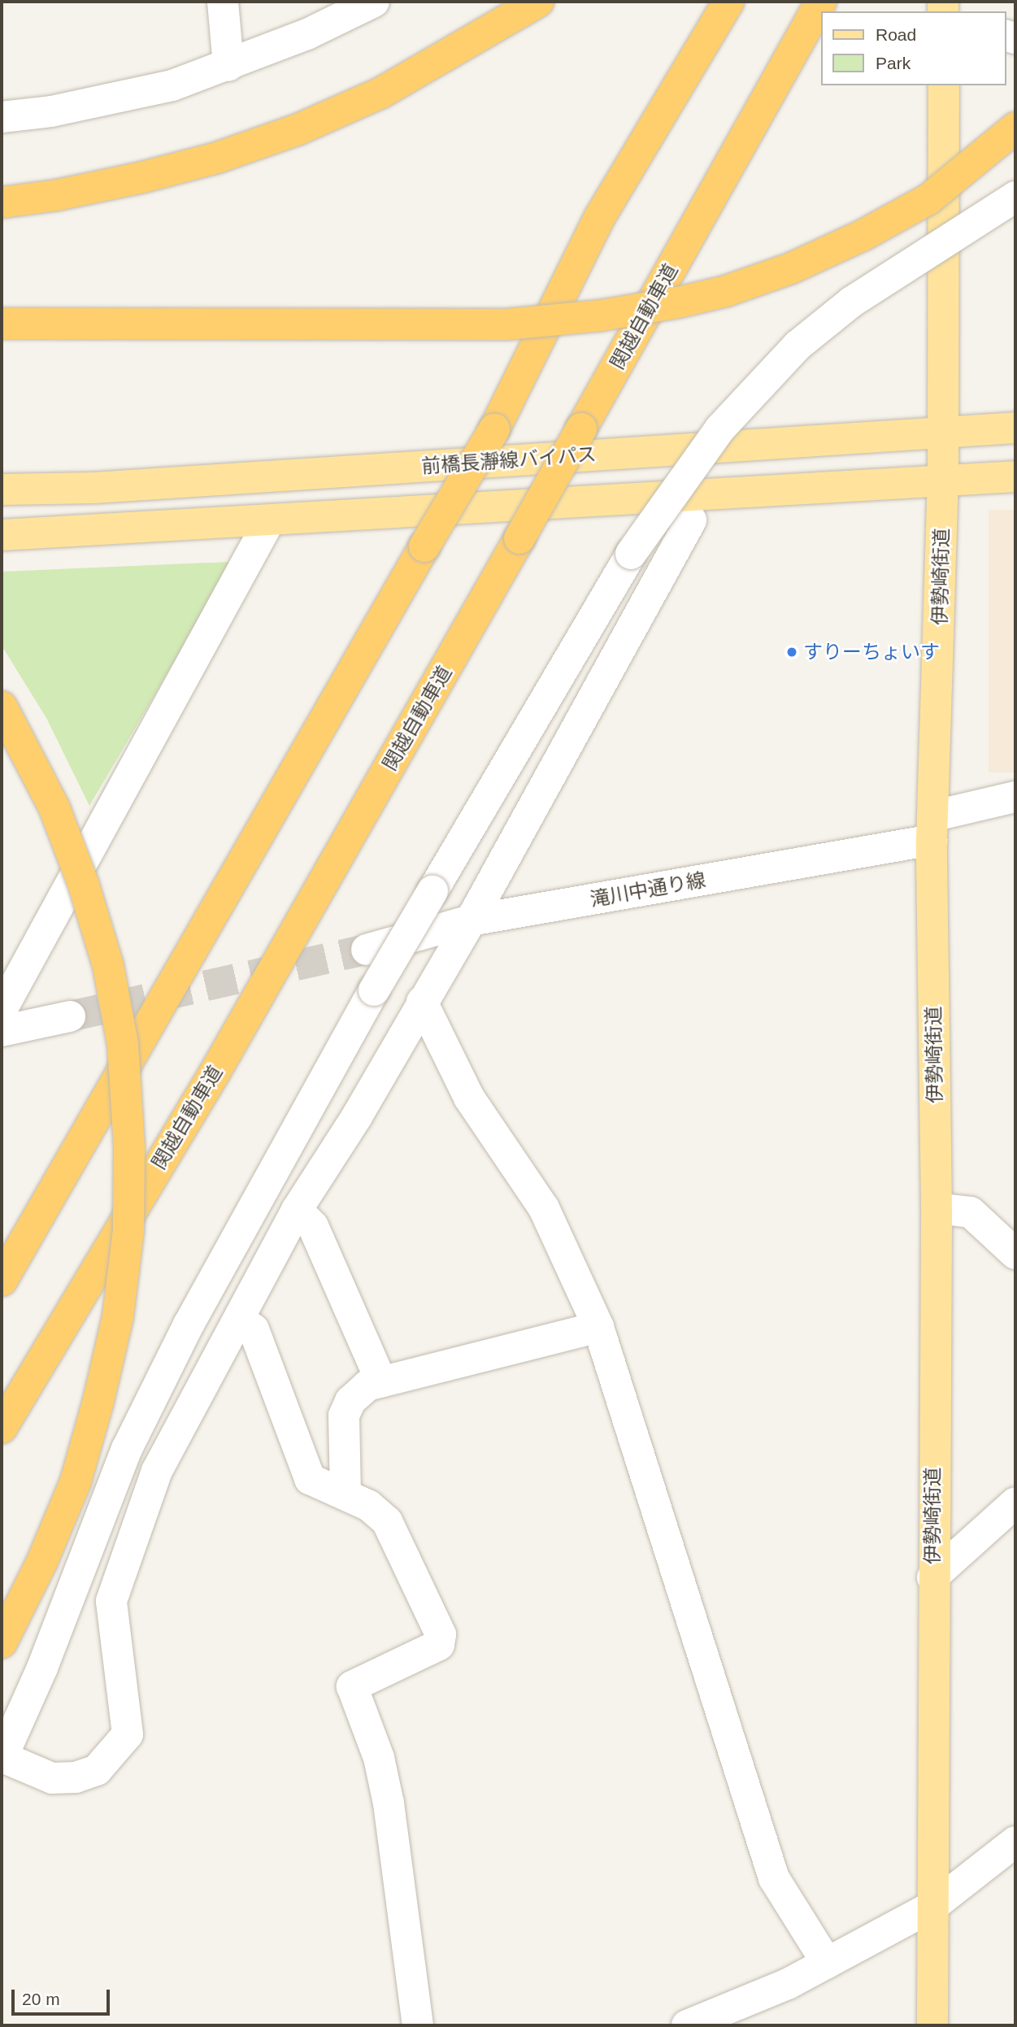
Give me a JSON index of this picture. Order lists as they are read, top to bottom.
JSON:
{
  "streets": {
    "highway": ["関越自動車道"],
    "main road": ["前橋長瀞線バイパス", "伊勢崎街道"],
    "street": ["滝川中通り線"]
  },
  "crossings": [
    ["前橋長瀞線バイパス", "伊勢崎街道"],
    ["伊勢崎街道", "滝川中通り線"]
  ],
  "places": ["すりーちょいす"],
  "legend": ["Road", "Park"],
  "scale_bar": "20 m"
}
